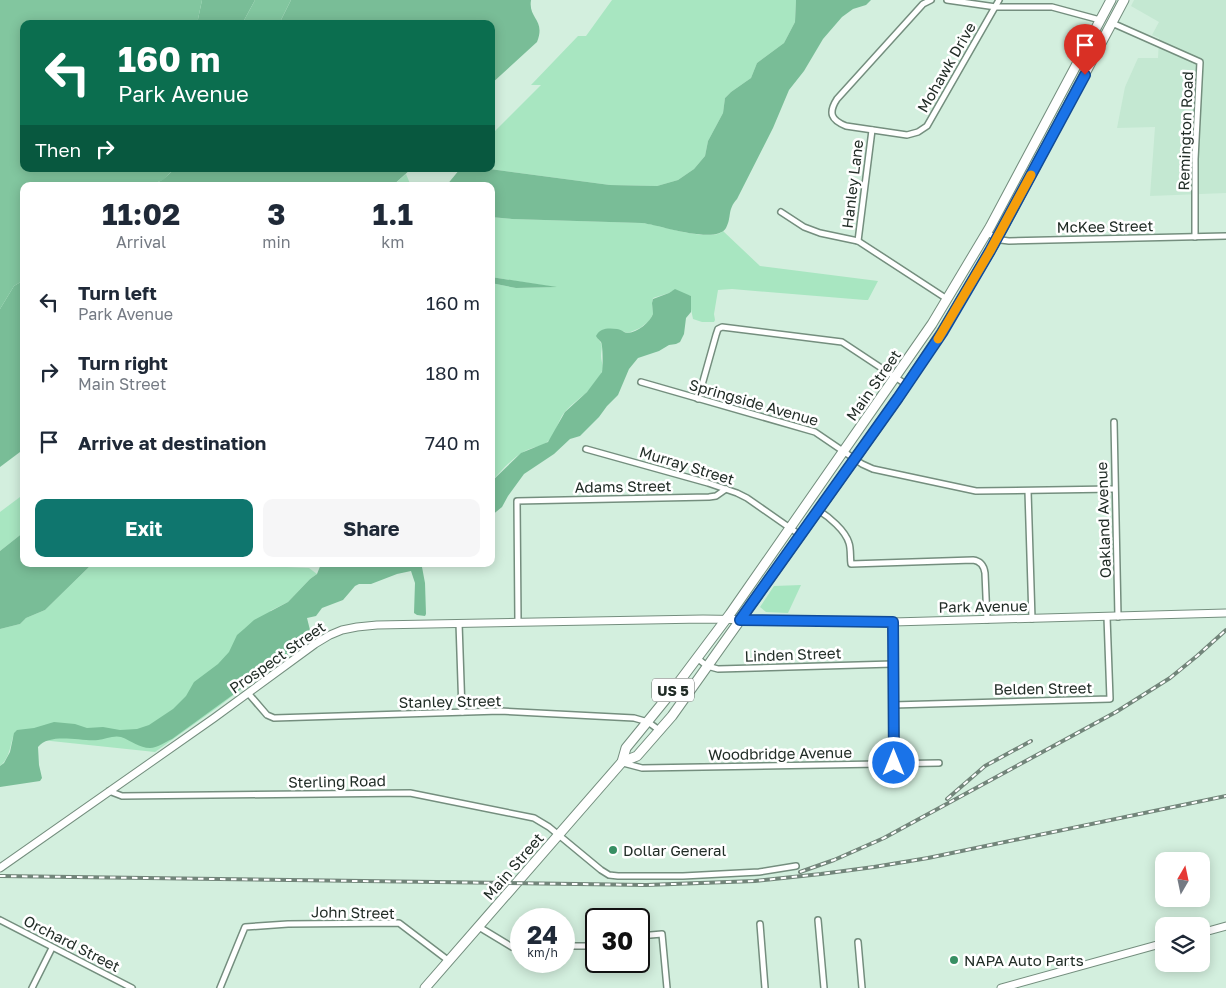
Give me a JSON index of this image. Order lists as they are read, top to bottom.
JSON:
{
  "streets": {
    "highway": ["Main Street", "US 5"],
    "main road": ["Park Avenue", "Prospect Street"],
    "street": [
      "Mohawk Drive",
      "Remington Road",
      "Hanley Lane",
      "McKee Street",
      "Springside Avenue",
      "Murray Street",
      "Adams Street",
      "Oakland Avenue",
      "Linden Street",
      "Belden Street",
      "Stanley Street",
      "Woodbridge Avenue",
      "Sterling Road",
      "John Street",
      "Orchard Street"
    ]
  },
  "crossings": [
    ["Mohawk Drive", "Hanley Lane"],
    ["Mohawk Drive", "Main Street"],
    ["Remington Road", "McKee Street"],
    ["Remington Road", "Main Street"],
    ["McKee Street", "Main Street"],
    ["Main Street", "Springside Avenue"],
    ["Main Street", "Murray Street"],
    ["Main Street", "Park Avenue"],
    ["Main Street", "Linden Street"],
    ["Main Street", "Prospect Street"],
    ["Main Street", "Stanley Street"],
    ["Main Street", "Woodbridge Avenue"],
    ["Main Street", "Sterling Road"],
    ["Main Street", "John Street"],
    ["Springside Avenue", "Oakland Avenue"],
    ["Murray Street", "Adams Street"],
    ["Adams Street", "Prospect Street"],
    ["Oakland Avenue", "Park Avenue"],
    ["Park Avenue", "Prospect Street"],
    ["Park Avenue", "Belden Street"],
    ["Prospect Street", "Stanley Street"],
    ["Prospect Street", "Sterling Road"]
  ],
  "places": ["Dollar General", "NAPA Auto Parts"],
  "north": "top",
  "page": {
    "turn": ["160 m", "Park Avenue"],
    "then": "Then",
    "eta": [
      "11:02",
      "Arrival",
      "3",
      "min",
      "1.1",
      "km"
    ],
    "list": [
      {
        "name": "Turn left",
        "note": "Park Avenue",
        "value": "160 m"
      },
      {
        "name": "Turn right",
        "note": "Main Street",
        "value": "180 m"
      },
      {
        "name": "Arrive at destination",
        "value": "740 m"
      }
    ],
    "buttons": ["Exit", "Share"],
    "speed": "24 km/h",
    "limit": "30"
  }
}
